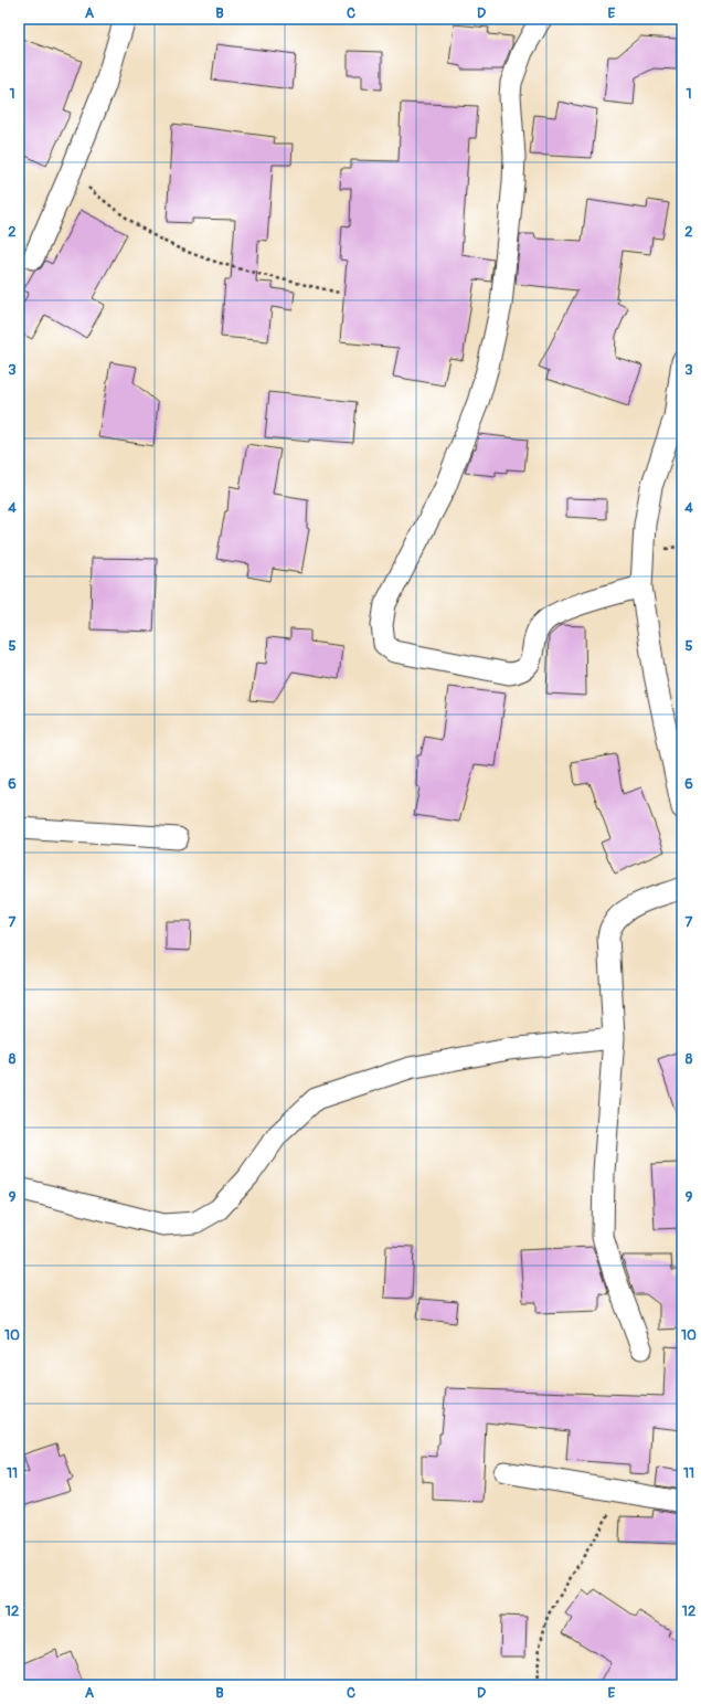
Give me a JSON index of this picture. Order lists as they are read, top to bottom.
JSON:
{
  "grid": {
    "columns": [
      "A",
      "B",
      "C",
      "D",
      "E"
    ],
    "rows": [
      "1",
      "2",
      "3",
      "4",
      "5",
      "6",
      "7",
      "8",
      "9",
      "10",
      "11",
      "12"
    ]
  }
}
